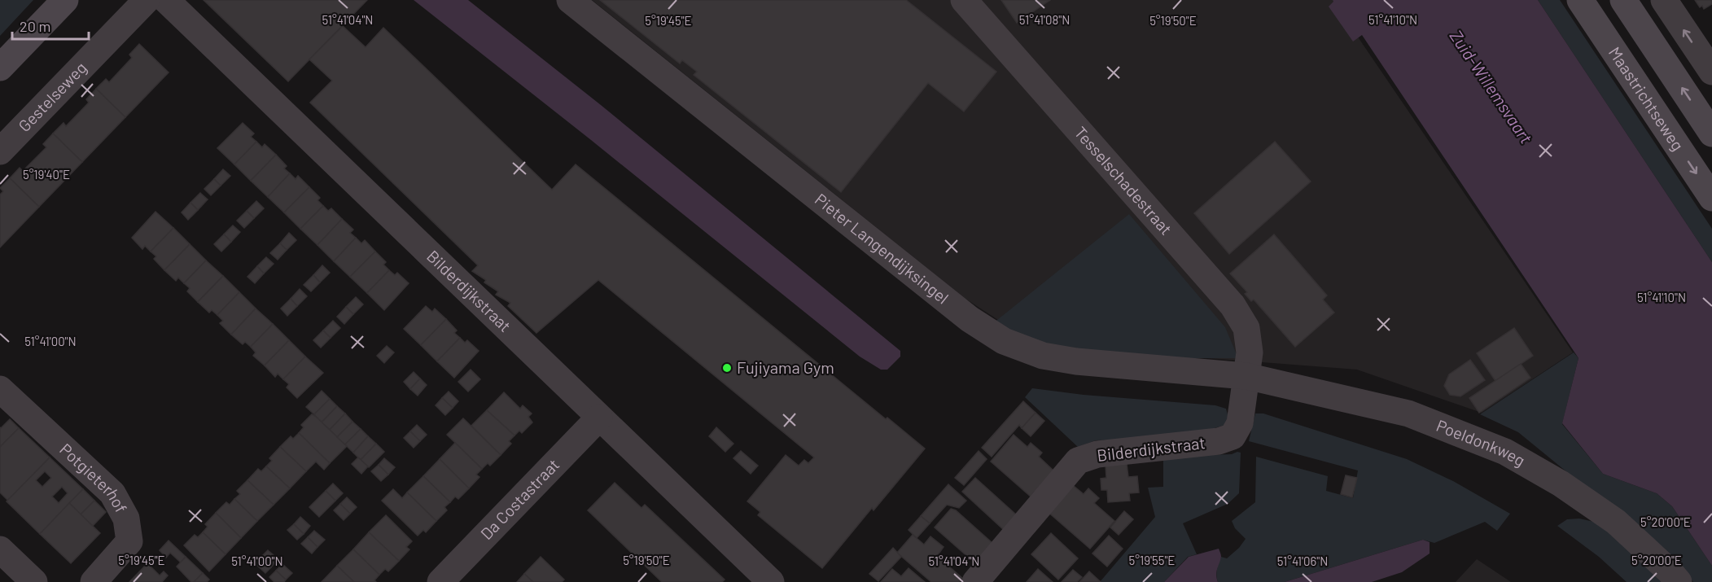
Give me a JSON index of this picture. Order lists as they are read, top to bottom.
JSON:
{
  "streets": {
    "main road": ["Maastrichtseweg"],
    "street": [
      "Gestelseweg",
      "Tesselschadestraat",
      "Pieter Langendijksingel",
      "Bilderdijkstraat",
      "Poeldonkweg",
      "Potgieterhof",
      "Da Costastraat"
    ]
  },
  "crossings": [
    ["Tesselschadestraat", "Pieter Langendijksingel"],
    ["Tesselschadestraat", "Bilderdijkstraat"],
    ["Tesselschadestraat", "Poeldonkweg"],
    ["Pieter Langendijksingel", "Bilderdijkstraat"],
    ["Pieter Langendijksingel", "Poeldonkweg"],
    ["Bilderdijkstraat", "Poeldonkweg"],
    ["Bilderdijkstraat", "Da Costastraat"]
  ],
  "water": ["Zuid-Willemsvaart"],
  "places": ["Fujiyama Gym"],
  "scale_bar": "20 m",
  "coordinates": [
    "51°41'08\"N",
    "51°41'04\"N",
    "51°41'10\"N",
    "5°19'50\"E",
    "5°19'45\"E",
    "5°19'40\"E",
    "51°41'00\"N",
    "5°20'00\"E",
    "5°19'55\"E",
    "51°41'06\"N"
  ]
}
